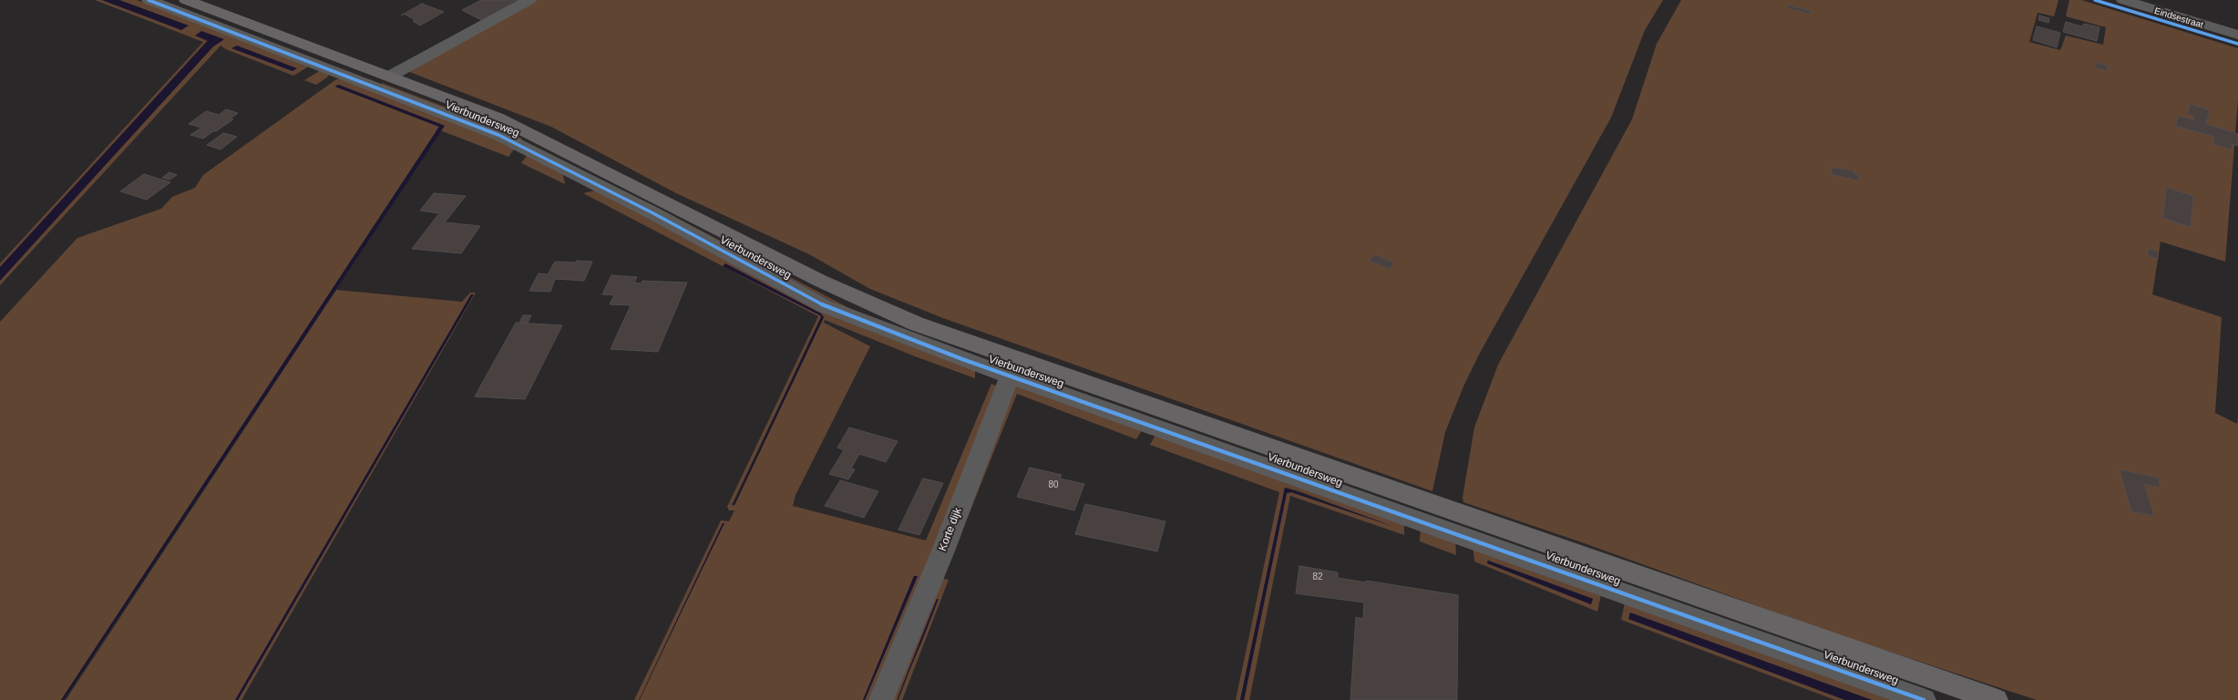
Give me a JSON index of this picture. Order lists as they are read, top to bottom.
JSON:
{
  "streets": {
    "main road": ["Vierbundersweg"],
    "street": ["Eindsestraat", "Korte dijk"]
  },
  "crossings": [
    ["Vierbundersweg", "Korte dijk"]
  ],
  "house_numbers": ["80", "82"]
}
